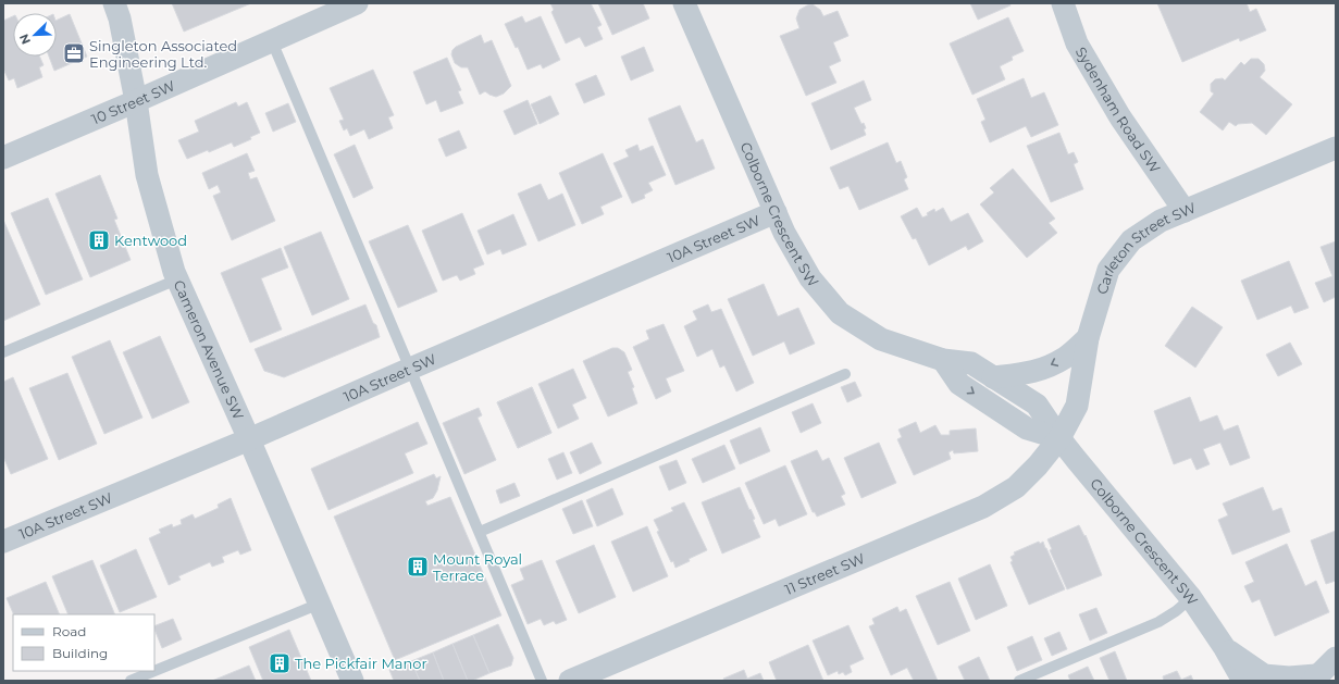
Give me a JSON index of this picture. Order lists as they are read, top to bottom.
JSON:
{
  "streets": {
    "street": [
      "10 Street SW",
      "Sydenham Road SW",
      "Colborne Crescent SW",
      "10A Street SW",
      "Carleton Street SW",
      "Cameron Avenue SW",
      "11 Street SW"
    ]
  },
  "crossings": [
    ["10 Street SW", "Cameron Avenue SW"],
    ["Sydenham Road SW", "Carleton Street SW"],
    ["Colborne Crescent SW", "10A Street SW"],
    ["Colborne Crescent SW", "Carleton Street SW"],
    ["Colborne Crescent SW", "11 Street SW"],
    ["10A Street SW", "Cameron Avenue SW"],
    ["Carleton Street SW", "11 Street SW"]
  ],
  "places": {
    "office": ["Singleton Associated Engineering Ltd."],
    "building": ["Kentwood", "Mount Royal Terrace", "The Pickfair Manor"]
  },
  "legend": ["Road", "Building"],
  "north": "bottom left"
}
